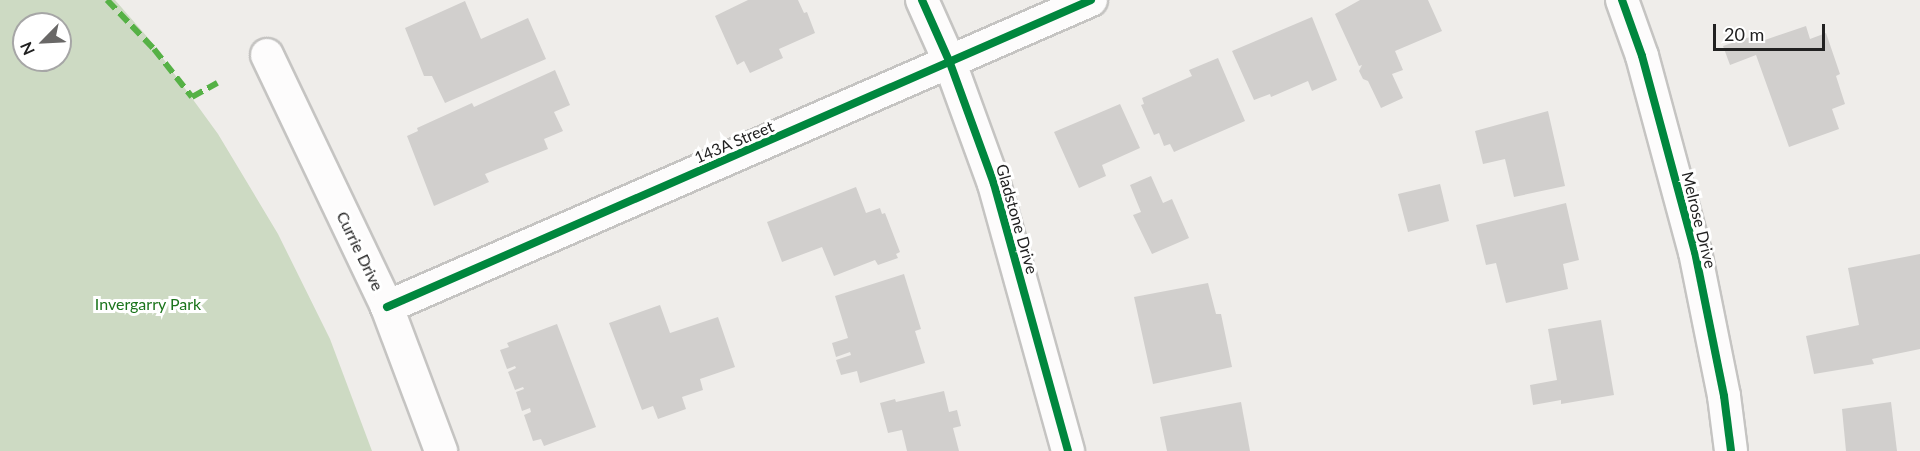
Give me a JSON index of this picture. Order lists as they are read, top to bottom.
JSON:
{
  "streets": {
    "street": [
      "143A Street",
      "Gladstone Drive",
      "Melrose Drive",
      "Currie Drive"
    ]
  },
  "crossings": [
    ["143A Street", "Gladstone Drive"],
    ["143A Street", "Currie Drive"]
  ],
  "parks": ["Invergarry Park"],
  "scale_bar": "20 m",
  "north": "bottom left"
}
